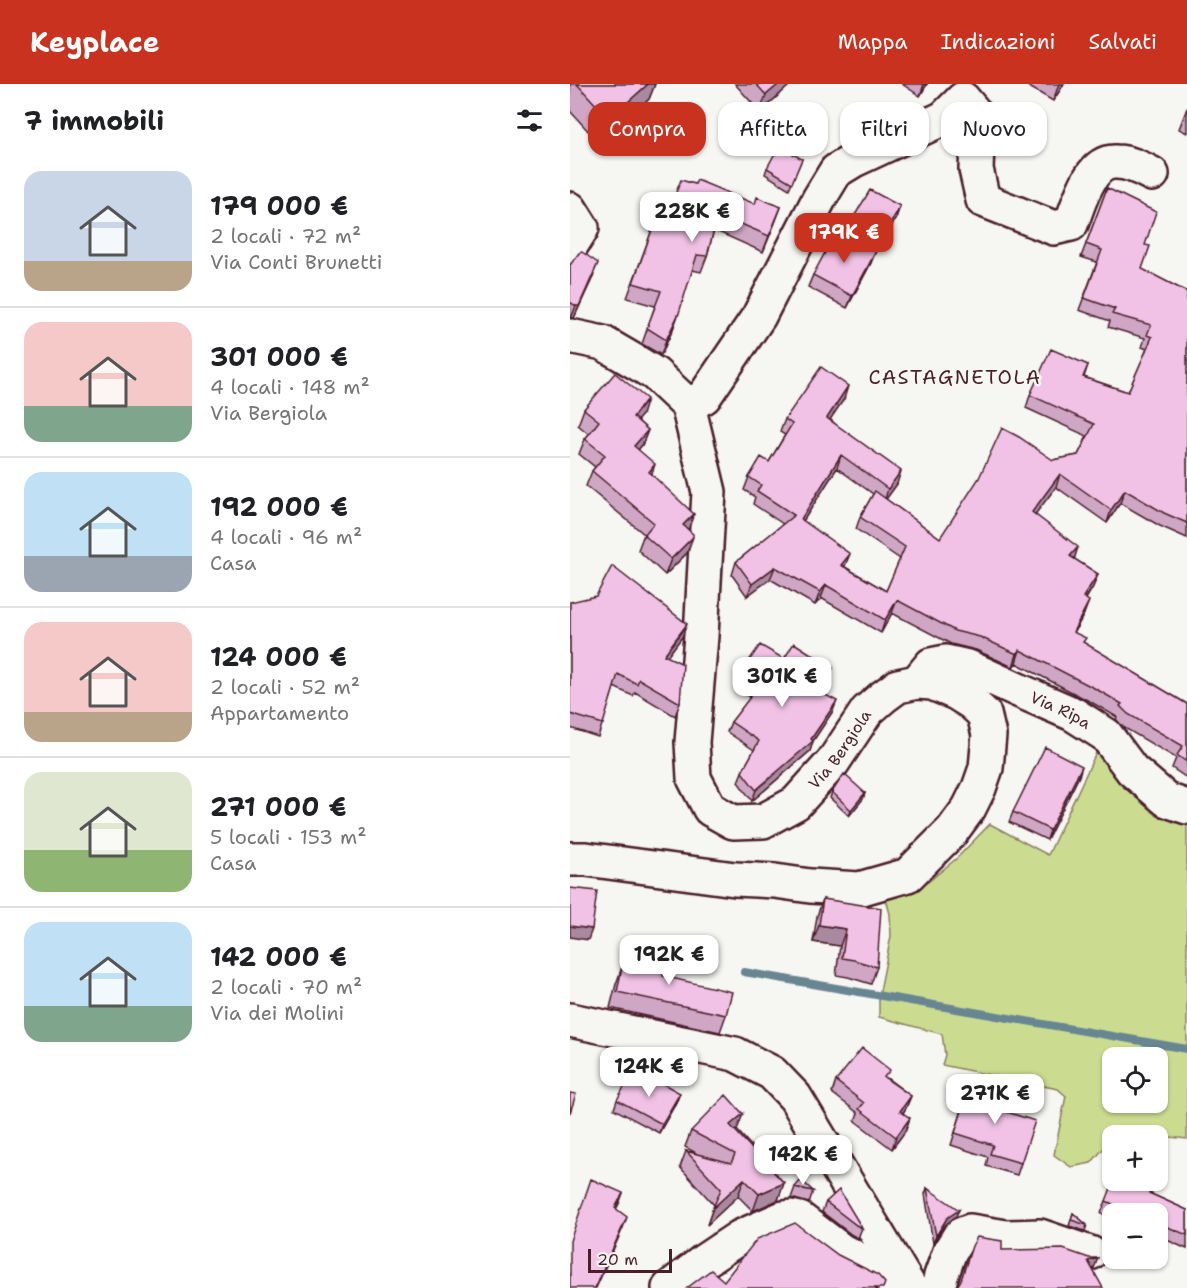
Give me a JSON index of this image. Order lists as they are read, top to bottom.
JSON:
{
  "streets": {
    "street": ["Via Ripa", "Via Bergiola"]
  },
  "crossings": [
    ["Via Ripa", "Via Bergiola"]
  ],
  "districts": ["CASTAGNETOLA"],
  "scale_bar": "20 m",
  "page": {
    "header": "Keyplace",
    "nav": ["Mappa", "Indicazioni", "Salvati"],
    "heading": "7 immobili",
    "chip": [
      "Compra",
      "Affitta",
      "Filtri",
      "Nuovo"
    ],
    "list": [
      {
        "name": "179 000 €",
        "note": "2 locali · 72 m² · Via Conti Brunetti"
      },
      {
        "name": "301 000 €",
        "note": "4 locali · 148 m² · Via Bergiola"
      },
      {
        "name": "192 000 €",
        "note": "4 locali · 96 m² · Casa"
      },
      {
        "name": "124 000 €",
        "note": "2 locali · 52 m² · Appartamento"
      },
      {
        "name": "271 000 €",
        "note": "5 locali · 153 m² · Casa"
      },
      {
        "name": "142 000 €",
        "note": "2 locali · 70 m² · Via dei Molini"
      }
    ],
    "price": [
      "228K €",
      "179K €",
      "301K €",
      "192K €",
      "124K €",
      "271K €",
      "142K €"
    ],
    "map_buttons": ["+", "−"],
    "scale": "20 m"
  }
}
